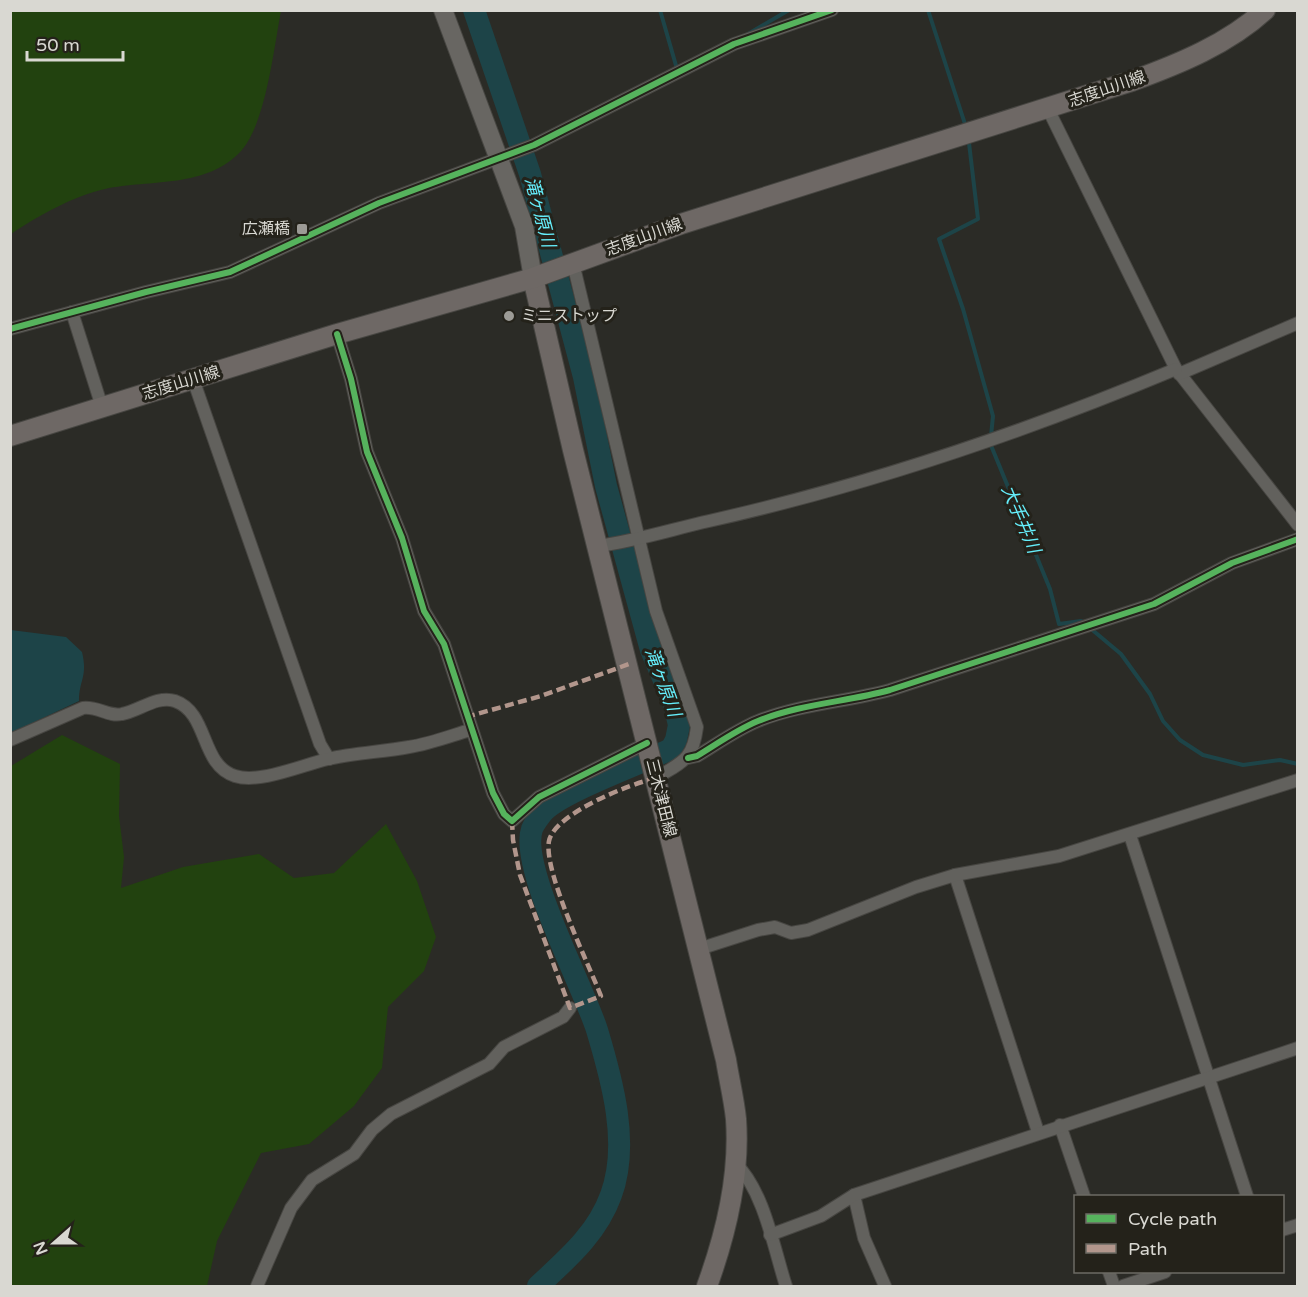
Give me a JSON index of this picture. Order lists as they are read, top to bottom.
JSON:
{
  "streets": {
    "main road": ["志度山川線", "三木津田線"]
  },
  "crossings": [
    ["志度山川線", "三木津田線"]
  ],
  "water": ["滝ヶ原川", "大手井川"],
  "places": {
    "transit": ["広瀬橋"],
    "other": ["ミニストップ"]
  },
  "legend": ["Cycle path", "Path"],
  "scale_bar": "50 m",
  "north": "left"
}
